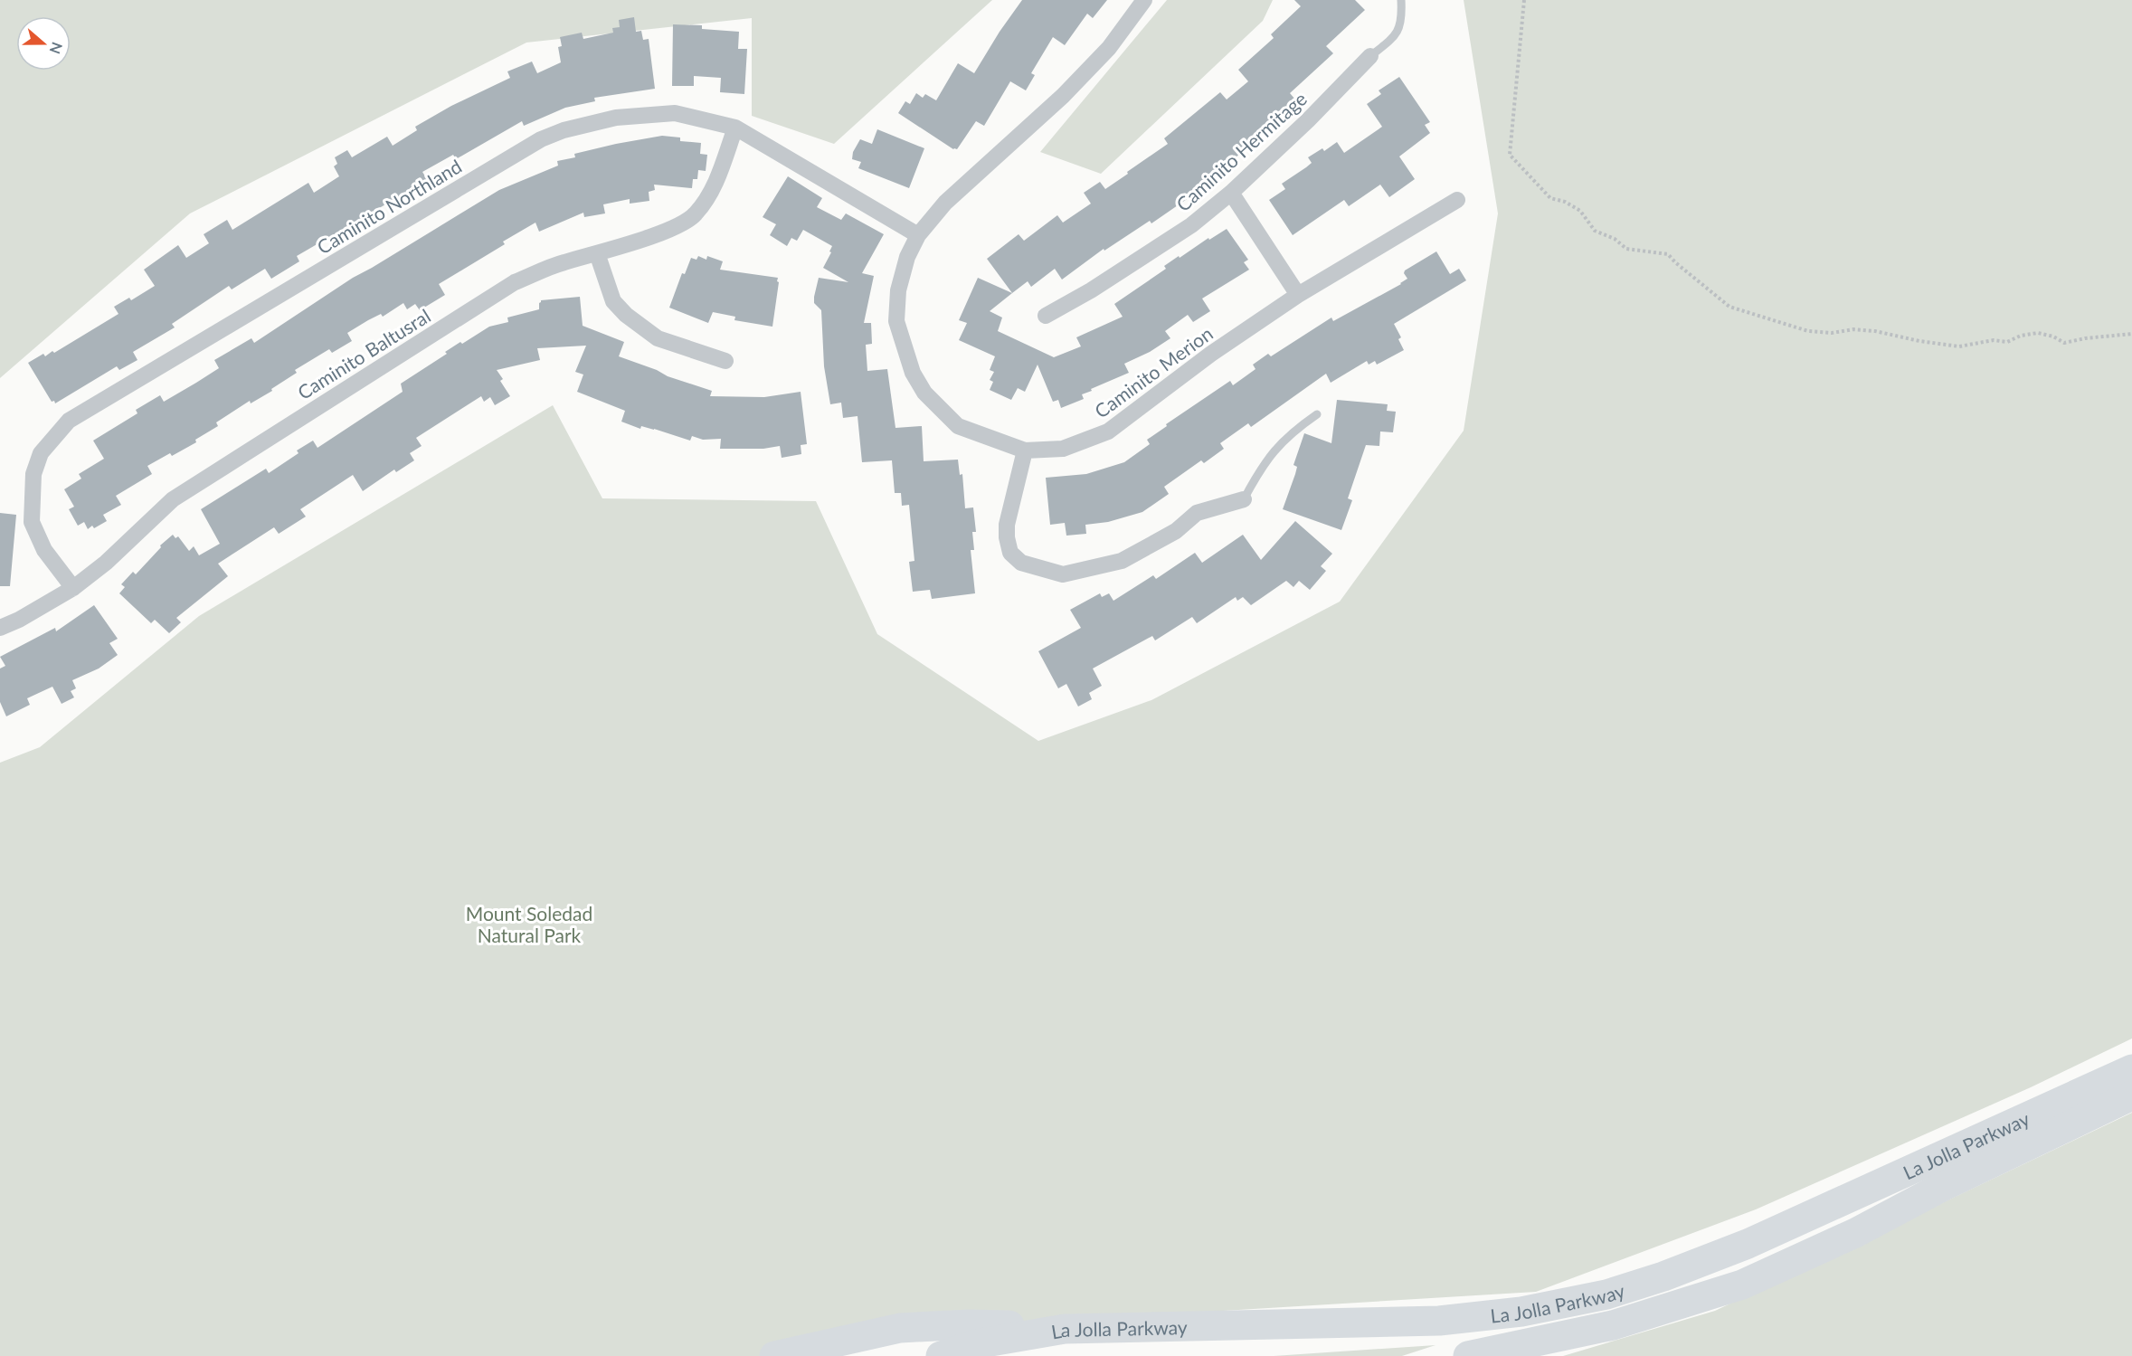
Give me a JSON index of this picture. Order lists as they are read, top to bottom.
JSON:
{
  "streets": {
    "highway": ["La Jolla Parkway"],
    "street": [
      "Caminito Hermitage",
      "Caminito Northland",
      "Caminito Baltusral",
      "Caminito Merion"
    ]
  },
  "crossings": [
    ["Caminito Northland", "Caminito Baltusral"],
    ["Caminito Northland", "Caminito Merion"]
  ],
  "parks": ["Mount Soledad Natural Park"],
  "north": "right"
}
